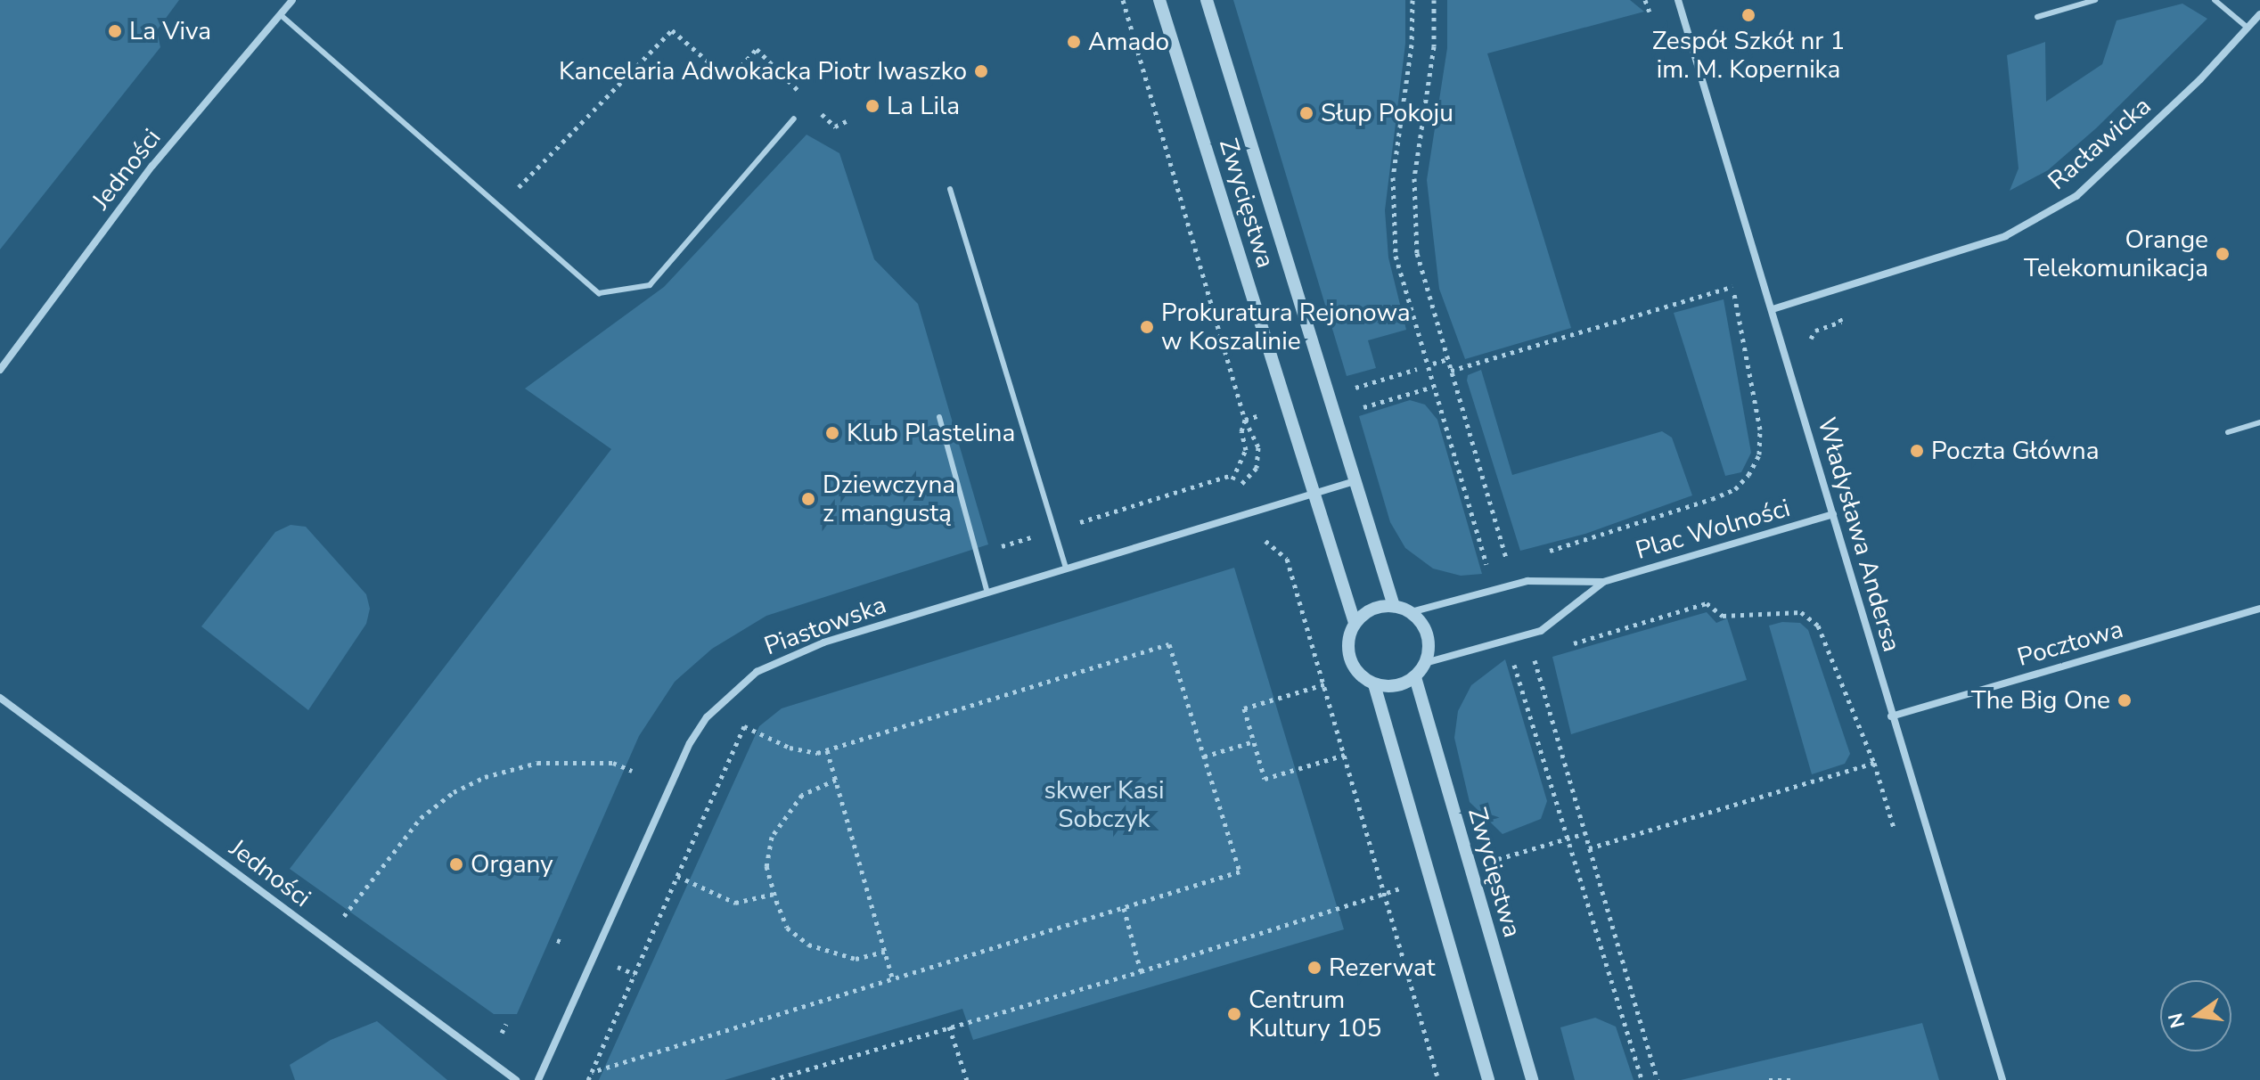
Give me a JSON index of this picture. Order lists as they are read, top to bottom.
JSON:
{
  "streets": {
    "street": [
      "Racławicka",
      "Jedności",
      "Zwycięstwa",
      "Plac Wolności",
      "Władysława Andersa",
      "Piastowska",
      "Pocztowa"
    ]
  },
  "crossings": [
    ["Racławicka", "Władysława Andersa"],
    ["Zwycięstwa", "Plac Wolności"],
    ["Zwycięstwa", "Piastowska"],
    ["Plac Wolności", "Władysława Andersa"],
    ["Władysława Andersa", "Pocztowa"]
  ],
  "parks": ["skwer Kasi Sobczyk"],
  "places": [
    "Zespół Szkół nr 1 im. M. Kopernika",
    "La Viva",
    "Amado",
    "Kancelaria Adwokacka Piotr Iwaszko",
    "La Lila",
    "Słup Pokoju",
    "Orange Telekomunikacja",
    "Prokuratura Rejonowa w Koszalinie",
    "Klub Plastelina",
    "Poczta Główna",
    "Dziewczyna z mangustą",
    "The Big One",
    "Organy",
    "Rezerwat",
    "Centrum Kultury 105"
  ],
  "north": "left"
}
